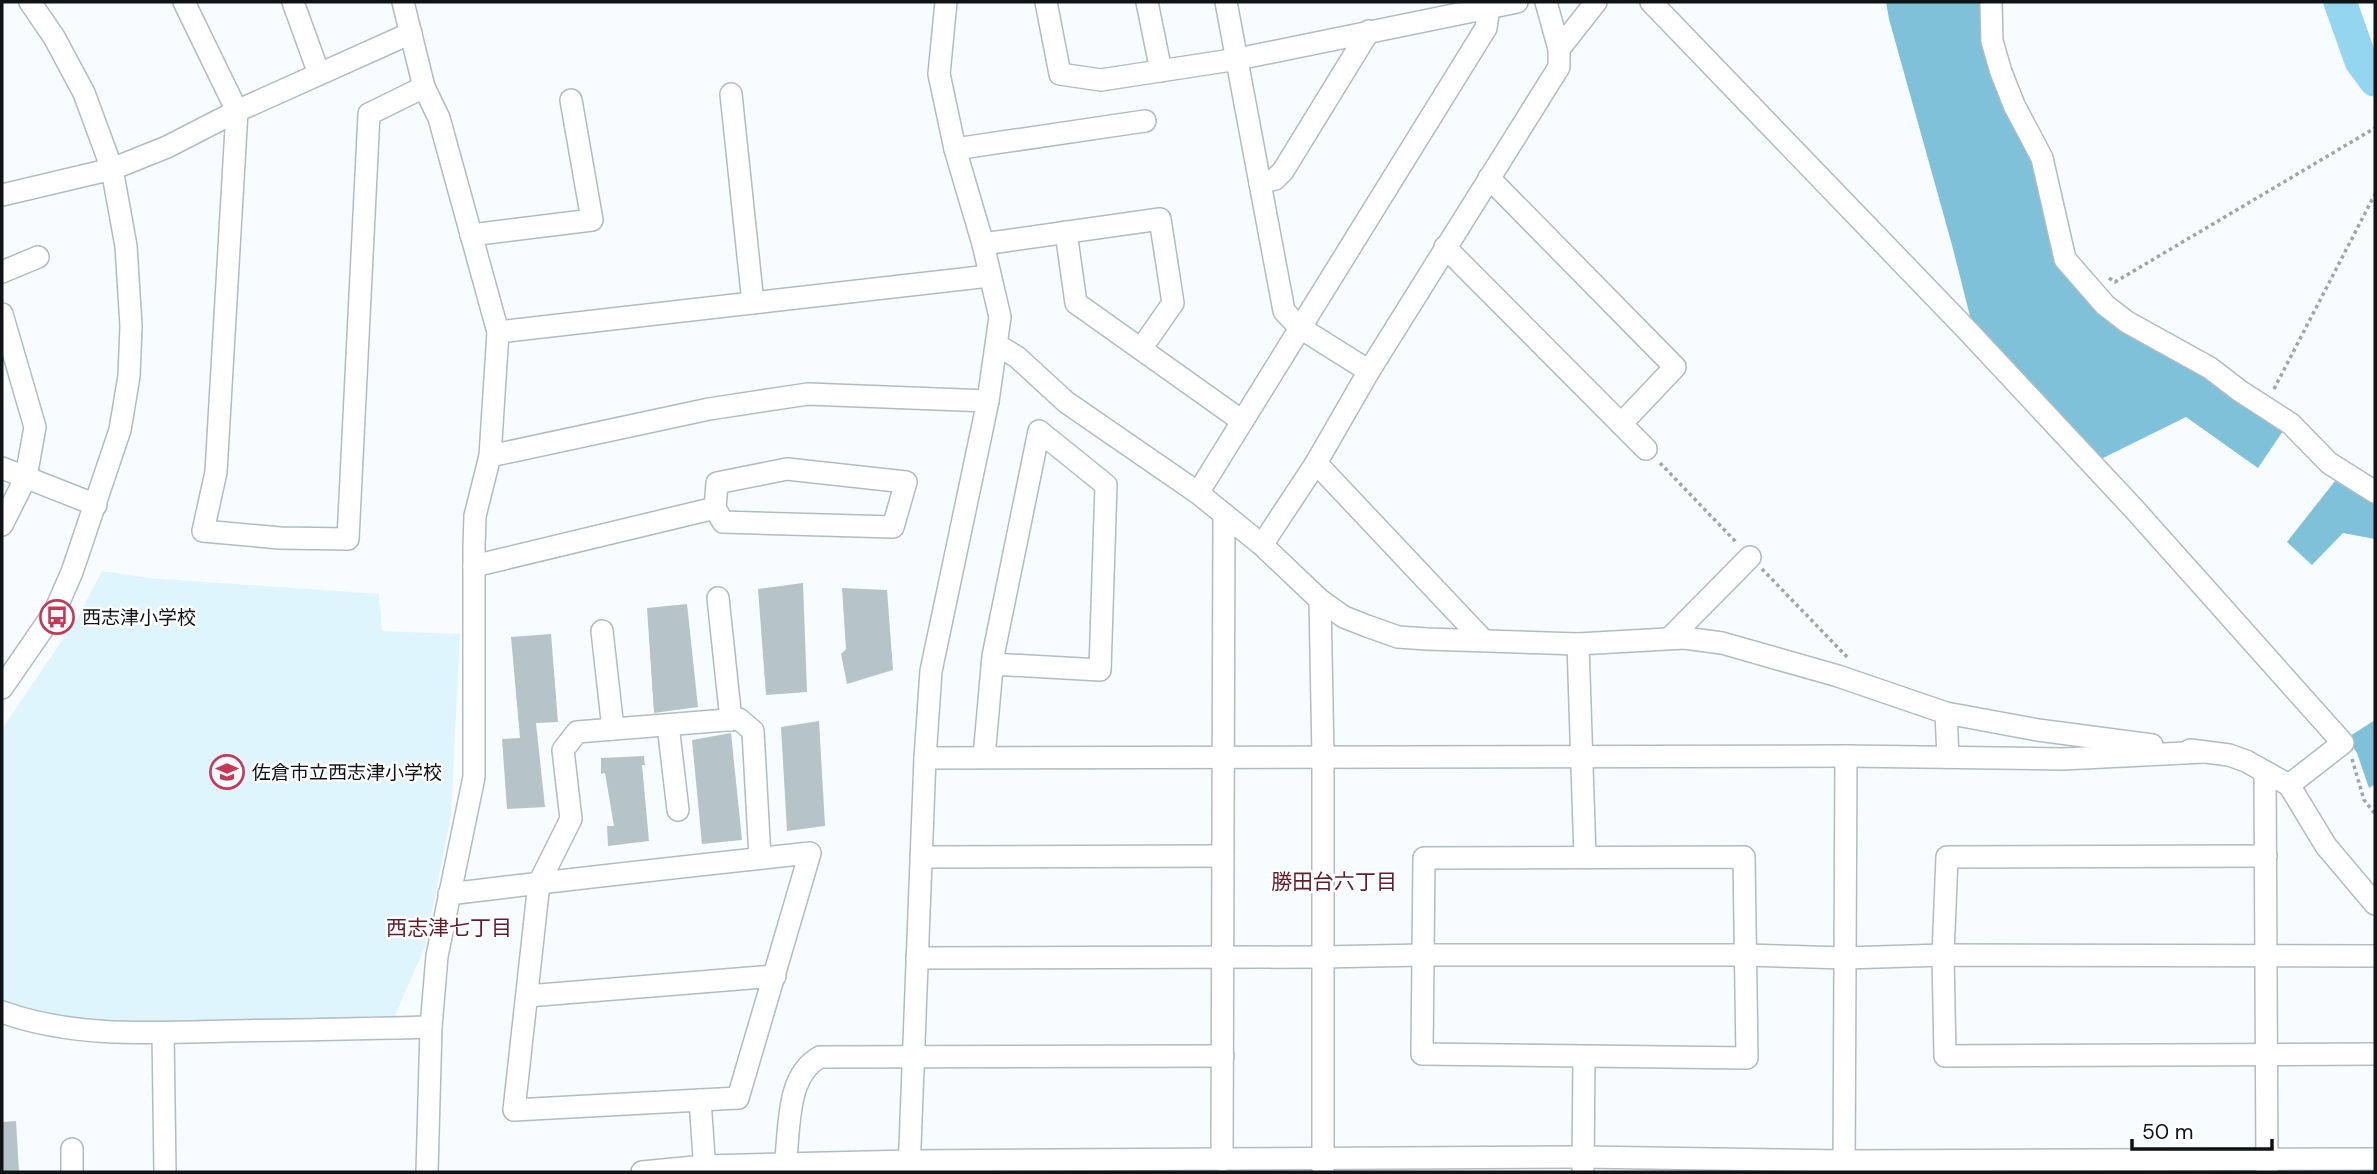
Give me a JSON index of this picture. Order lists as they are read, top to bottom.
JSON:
{
  "districts": ["勝田台六丁目", "西志津七丁目"],
  "places": {
    "bus stop": ["西志津小学校"],
    "school or university": ["佐倉市立西志津小学校"]
  },
  "scale_bar": "50 m"
}
